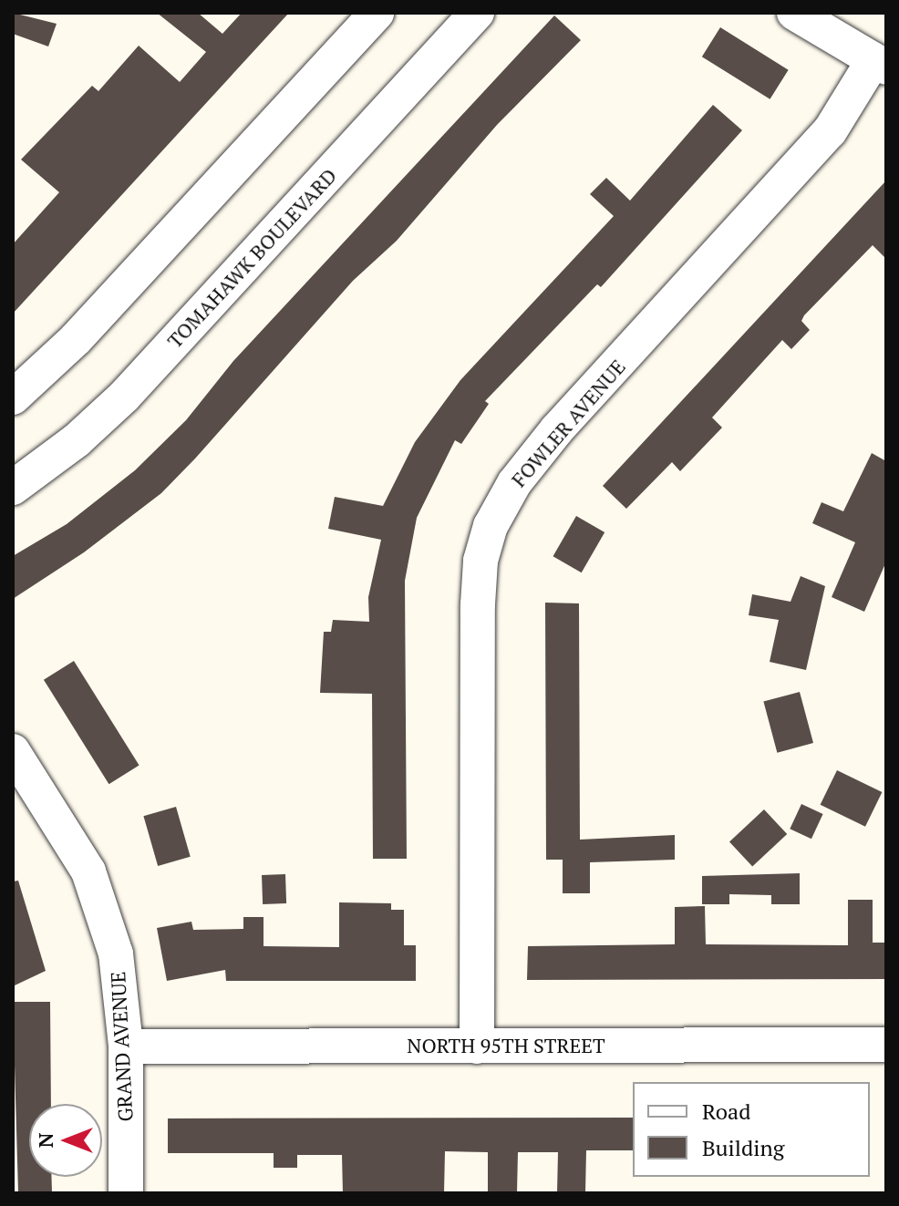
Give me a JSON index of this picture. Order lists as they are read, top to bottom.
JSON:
{
  "streets": {
    "street": [
      "TOMAHAWK BOULEVARD",
      "FOWLER AVENUE",
      "NORTH 95TH STREET",
      "GRAND AVENUE"
    ]
  },
  "crossings": [
    ["FOWLER AVENUE", "NORTH 95TH STREET"],
    ["NORTH 95TH STREET", "GRAND AVENUE"]
  ],
  "legend": ["Road", "Building"],
  "north": "left"
}
